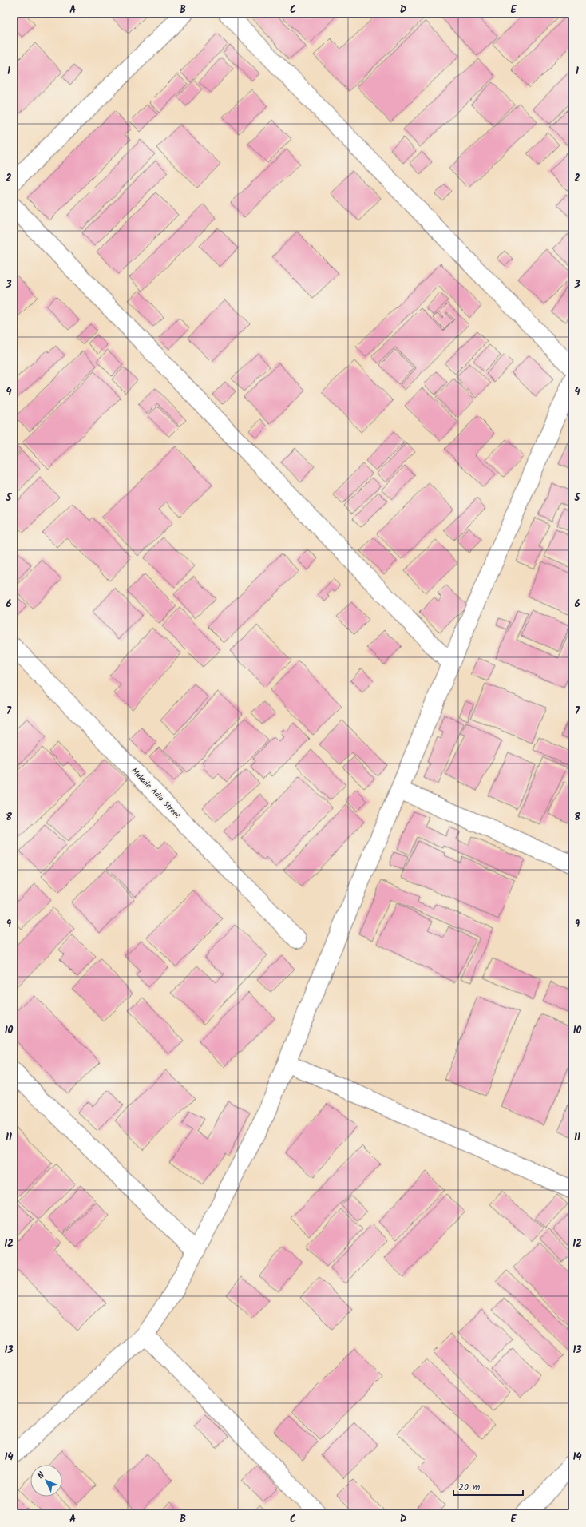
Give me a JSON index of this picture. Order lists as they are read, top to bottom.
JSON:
{
  "streets": {
    "street": ["Mukaila Adio Street"]
  },
  "scale_bar": "20 m",
  "north": "top left",
  "grid": {
    "columns": [
      "A",
      "B",
      "C",
      "D",
      "E"
    ],
    "rows": [
      "1",
      "2",
      "3",
      "4",
      "5",
      "6",
      "7",
      "8",
      "9",
      "10",
      "11",
      "12",
      "13",
      "14"
    ]
  }
}
